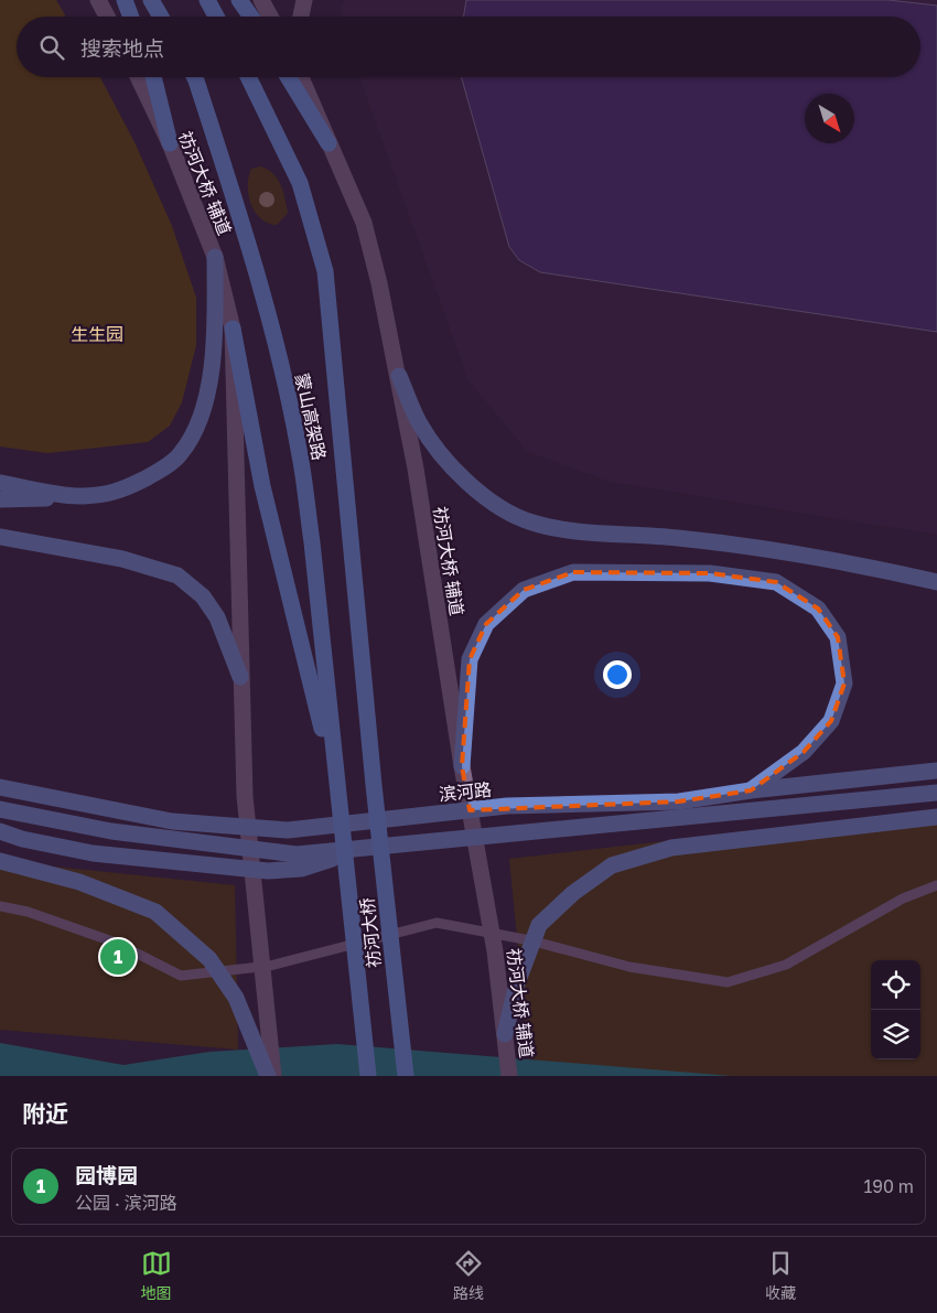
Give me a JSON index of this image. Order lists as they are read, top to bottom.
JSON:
{
  "streets": {
    "highway": ["蒙山高架路", "祊河大桥"],
    "main road": ["祊河大桥 辅道", "滨河路"]
  },
  "crossings": [
    ["蒙山高架路", "祊河大桥"]
  ],
  "parks": ["生生园"],
  "north": "bottom right",
  "page": {
    "search": "搜索地点",
    "pins": "1",
    "heading": "附近",
    "list": [
      {
        "mark": "1",
        "name": "园博园",
        "note": "公园 · 滨河路",
        "value": "190 m"
      }
    ],
    "nav": ["地图", "路线", "收藏"]
  }
}
